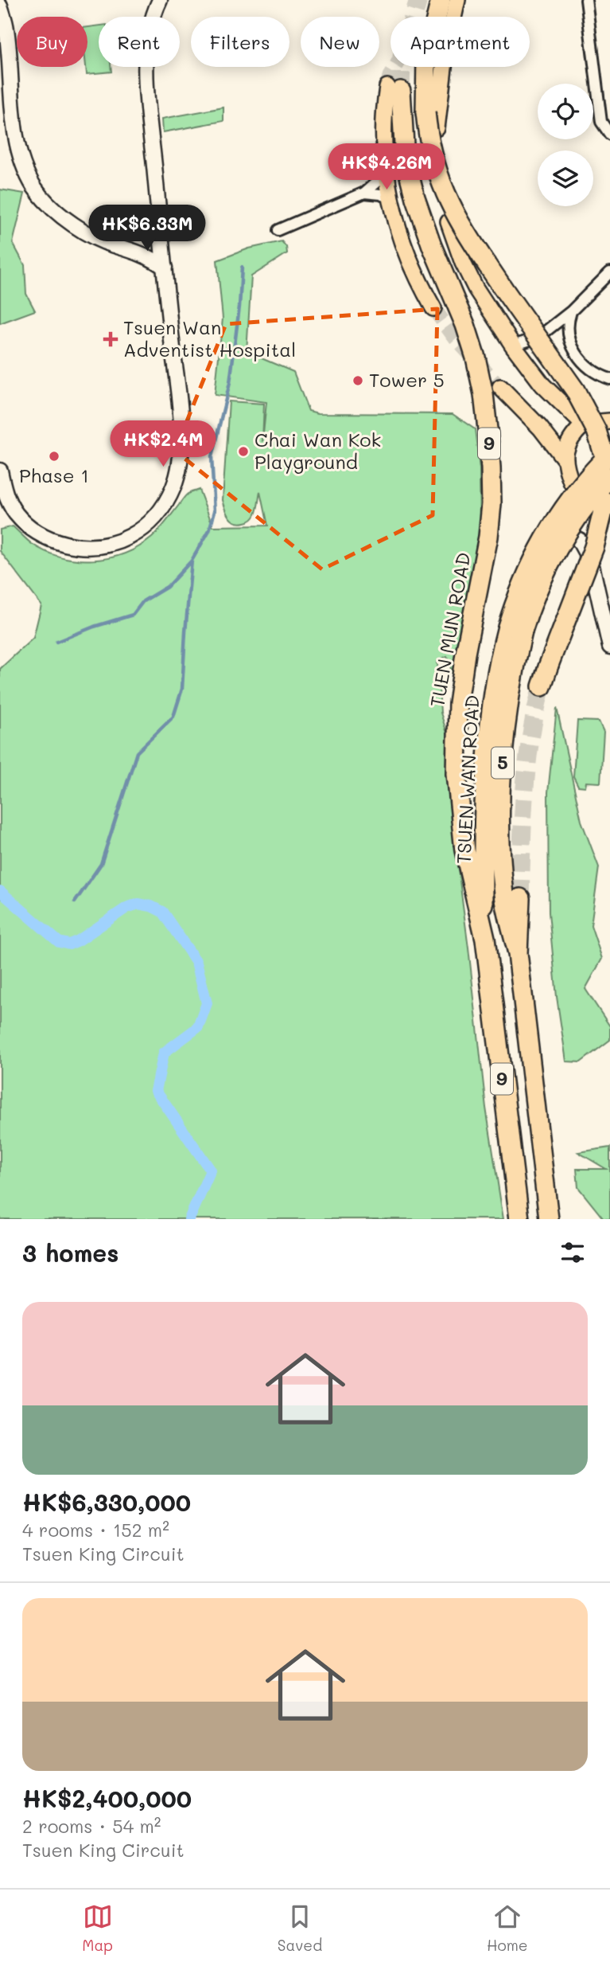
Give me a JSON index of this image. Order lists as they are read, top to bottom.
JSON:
{
  "streets": {
    "highway": [
      "9",
      "TUEN MUN ROAD",
      "5",
      "TSUEN WAN ROAD"
    ]
  },
  "crossings": [
    ["9", "TSUEN WAN ROAD"],
    ["TUEN MUN ROAD", "TSUEN WAN ROAD"]
  ],
  "places": {
    "health": ["Tsuen Wan Adventist Hospital"],
    "other": ["Tower 5", "Chai Wan Kok Playground", "Phase 1"]
  },
  "page": {
    "chip": [
      "Buy",
      "Rent",
      "Filters",
      "New",
      "Apartment"
    ],
    "price": ["HK$4.26M", "HK$6.33M", "HK$2.4M"],
    "heading": "3 homes",
    "list": [
      {
        "name": "HK$6,330,000",
        "note": "4 rooms · 152 m² · Tsuen King Circuit"
      },
      {
        "name": "HK$2,400,000",
        "note": "2 rooms · 54 m² · Tsuen King Circuit"
      }
    ],
    "tabs": ["Map", "Saved", "Home"]
  }
}
